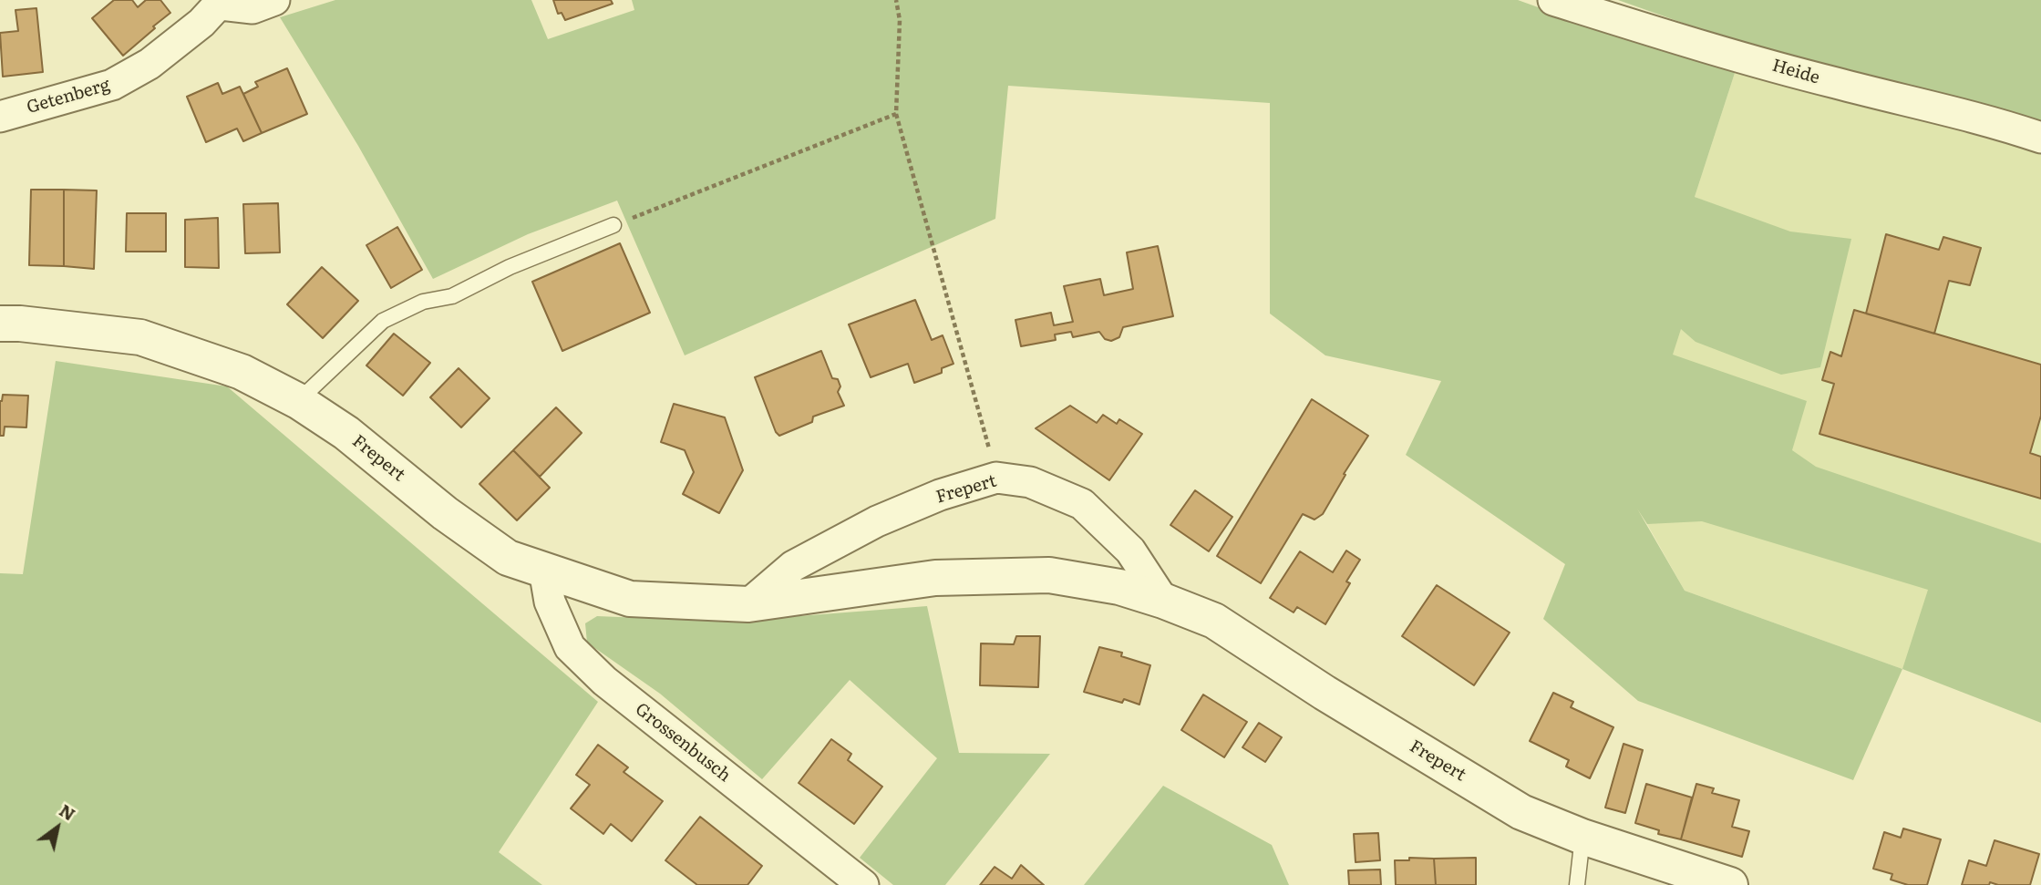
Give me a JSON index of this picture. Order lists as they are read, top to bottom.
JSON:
{
  "streets": {
    "street": [
      "Heide",
      "Getenberg",
      "Frepert",
      "Grossenbusch"
    ]
  },
  "crossings": [
    ["Frepert", "Grossenbusch"]
  ],
  "north": "top right"
}
